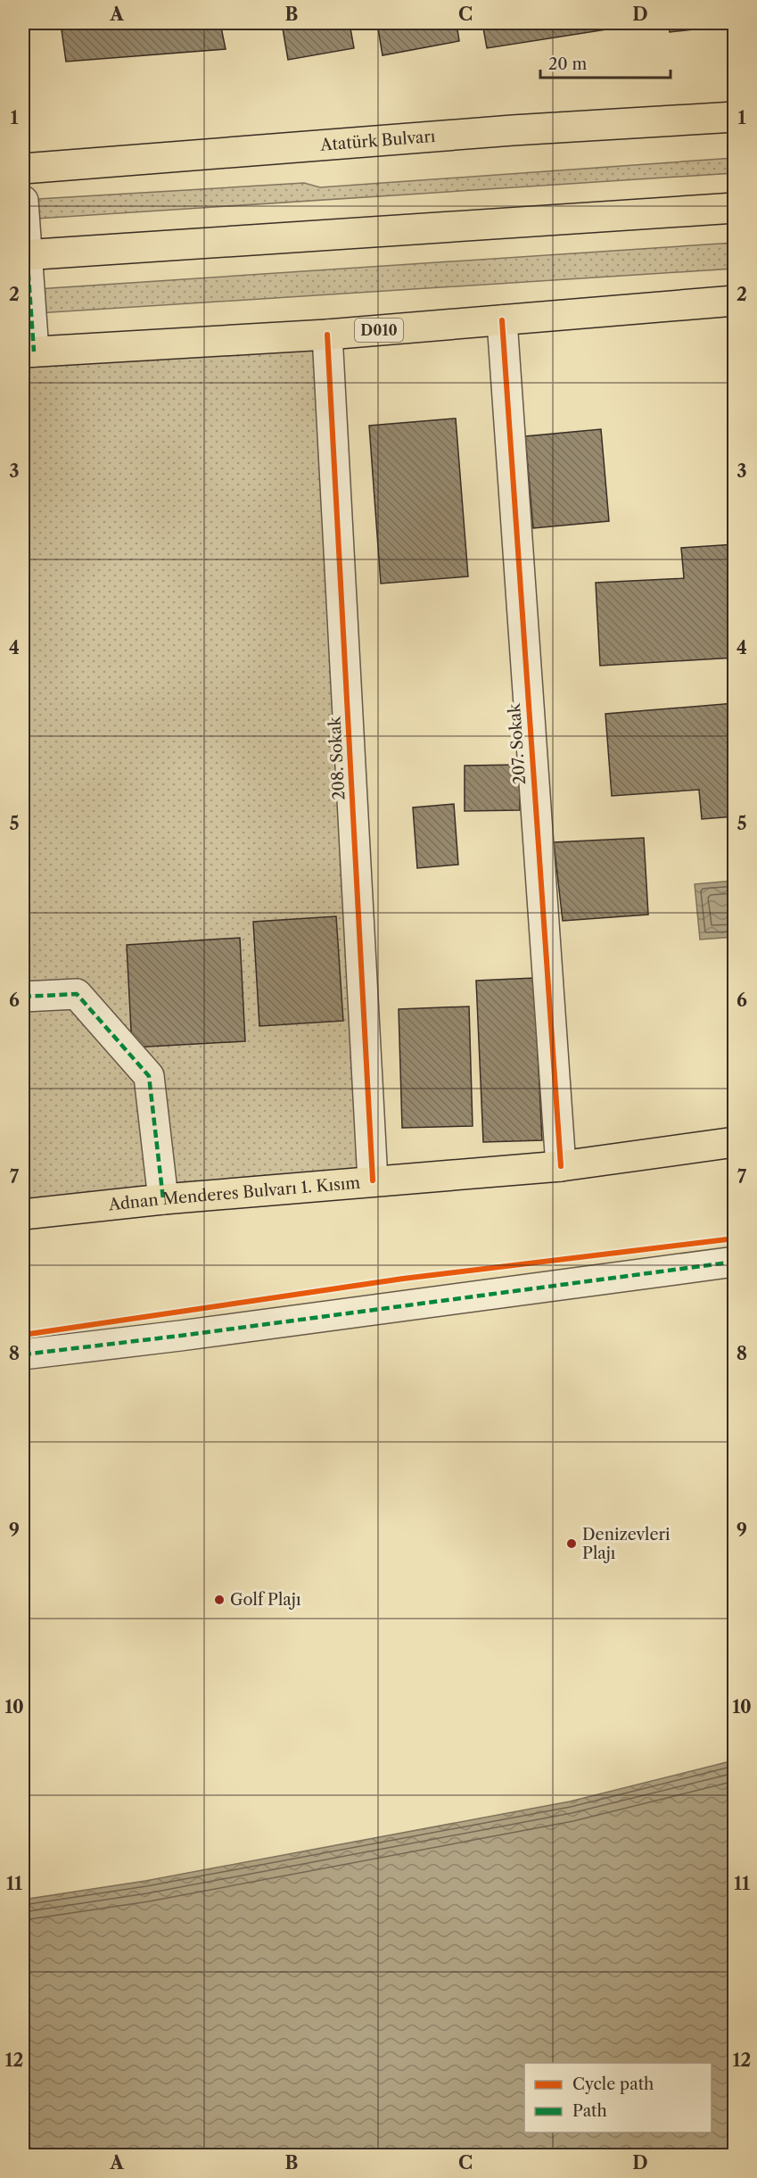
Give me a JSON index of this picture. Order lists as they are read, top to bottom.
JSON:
{
  "streets": {
    "main road": ["Atatürk Bulvarı", "D010", "Adnan Menderes Bulvarı 1. Kısım"],
    "street": ["207. Sokak", "208. Sokak"]
  },
  "crossings": [
    ["D010", "207. Sokak"],
    ["D010", "208. Sokak"],
    ["207. Sokak", "Adnan Menderes Bulvarı 1. Kısım"],
    ["208. Sokak", "Adnan Menderes Bulvarı 1. Kısım"]
  ],
  "places": ["Denizevleri Plajı", "Golf Plajı"],
  "legend": ["Cycle path", "Path"],
  "scale_bar": "20 m",
  "grid": {
    "columns": [
      "A",
      "B",
      "C",
      "D"
    ],
    "rows": [
      "1",
      "2",
      "3",
      "4",
      "5",
      "6",
      "7",
      "8",
      "9",
      "10",
      "11",
      "12"
    ]
  }
}
